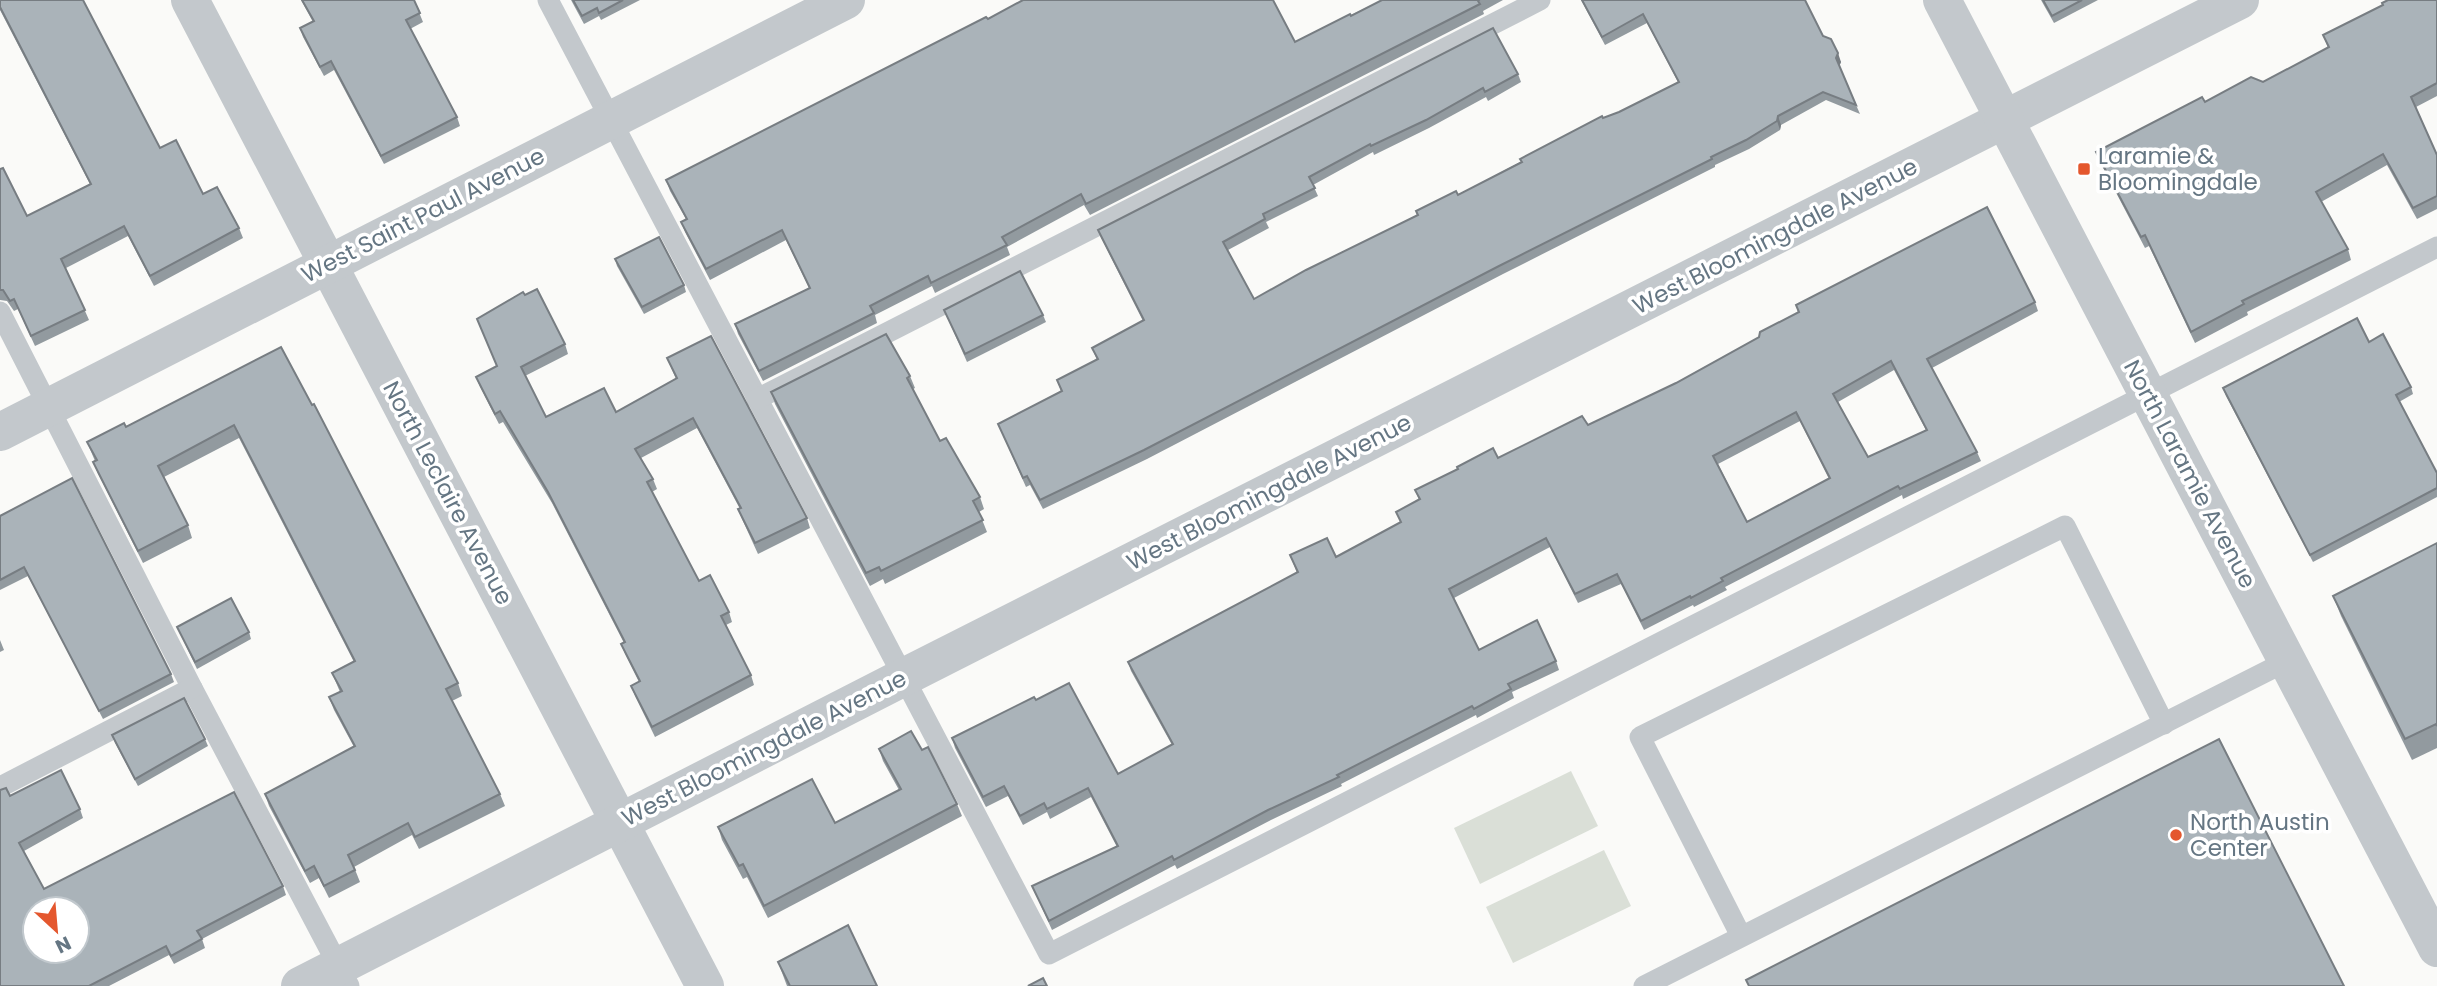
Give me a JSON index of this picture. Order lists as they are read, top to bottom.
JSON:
{
  "streets": {
    "street": [
      "West Saint Paul Avenue",
      "West Bloomingdale Avenue",
      "North Laramie Avenue",
      "North Leclaire Avenue"
    ]
  },
  "crossings": [
    ["West Saint Paul Avenue", "North Leclaire Avenue"],
    ["West Bloomingdale Avenue", "North Laramie Avenue"],
    ["West Bloomingdale Avenue", "North Leclaire Avenue"]
  ],
  "places": {
    "transit": ["Laramie & Bloomingdale"],
    "other": ["North Austin Center"]
  },
  "north": "bottom right"
}
